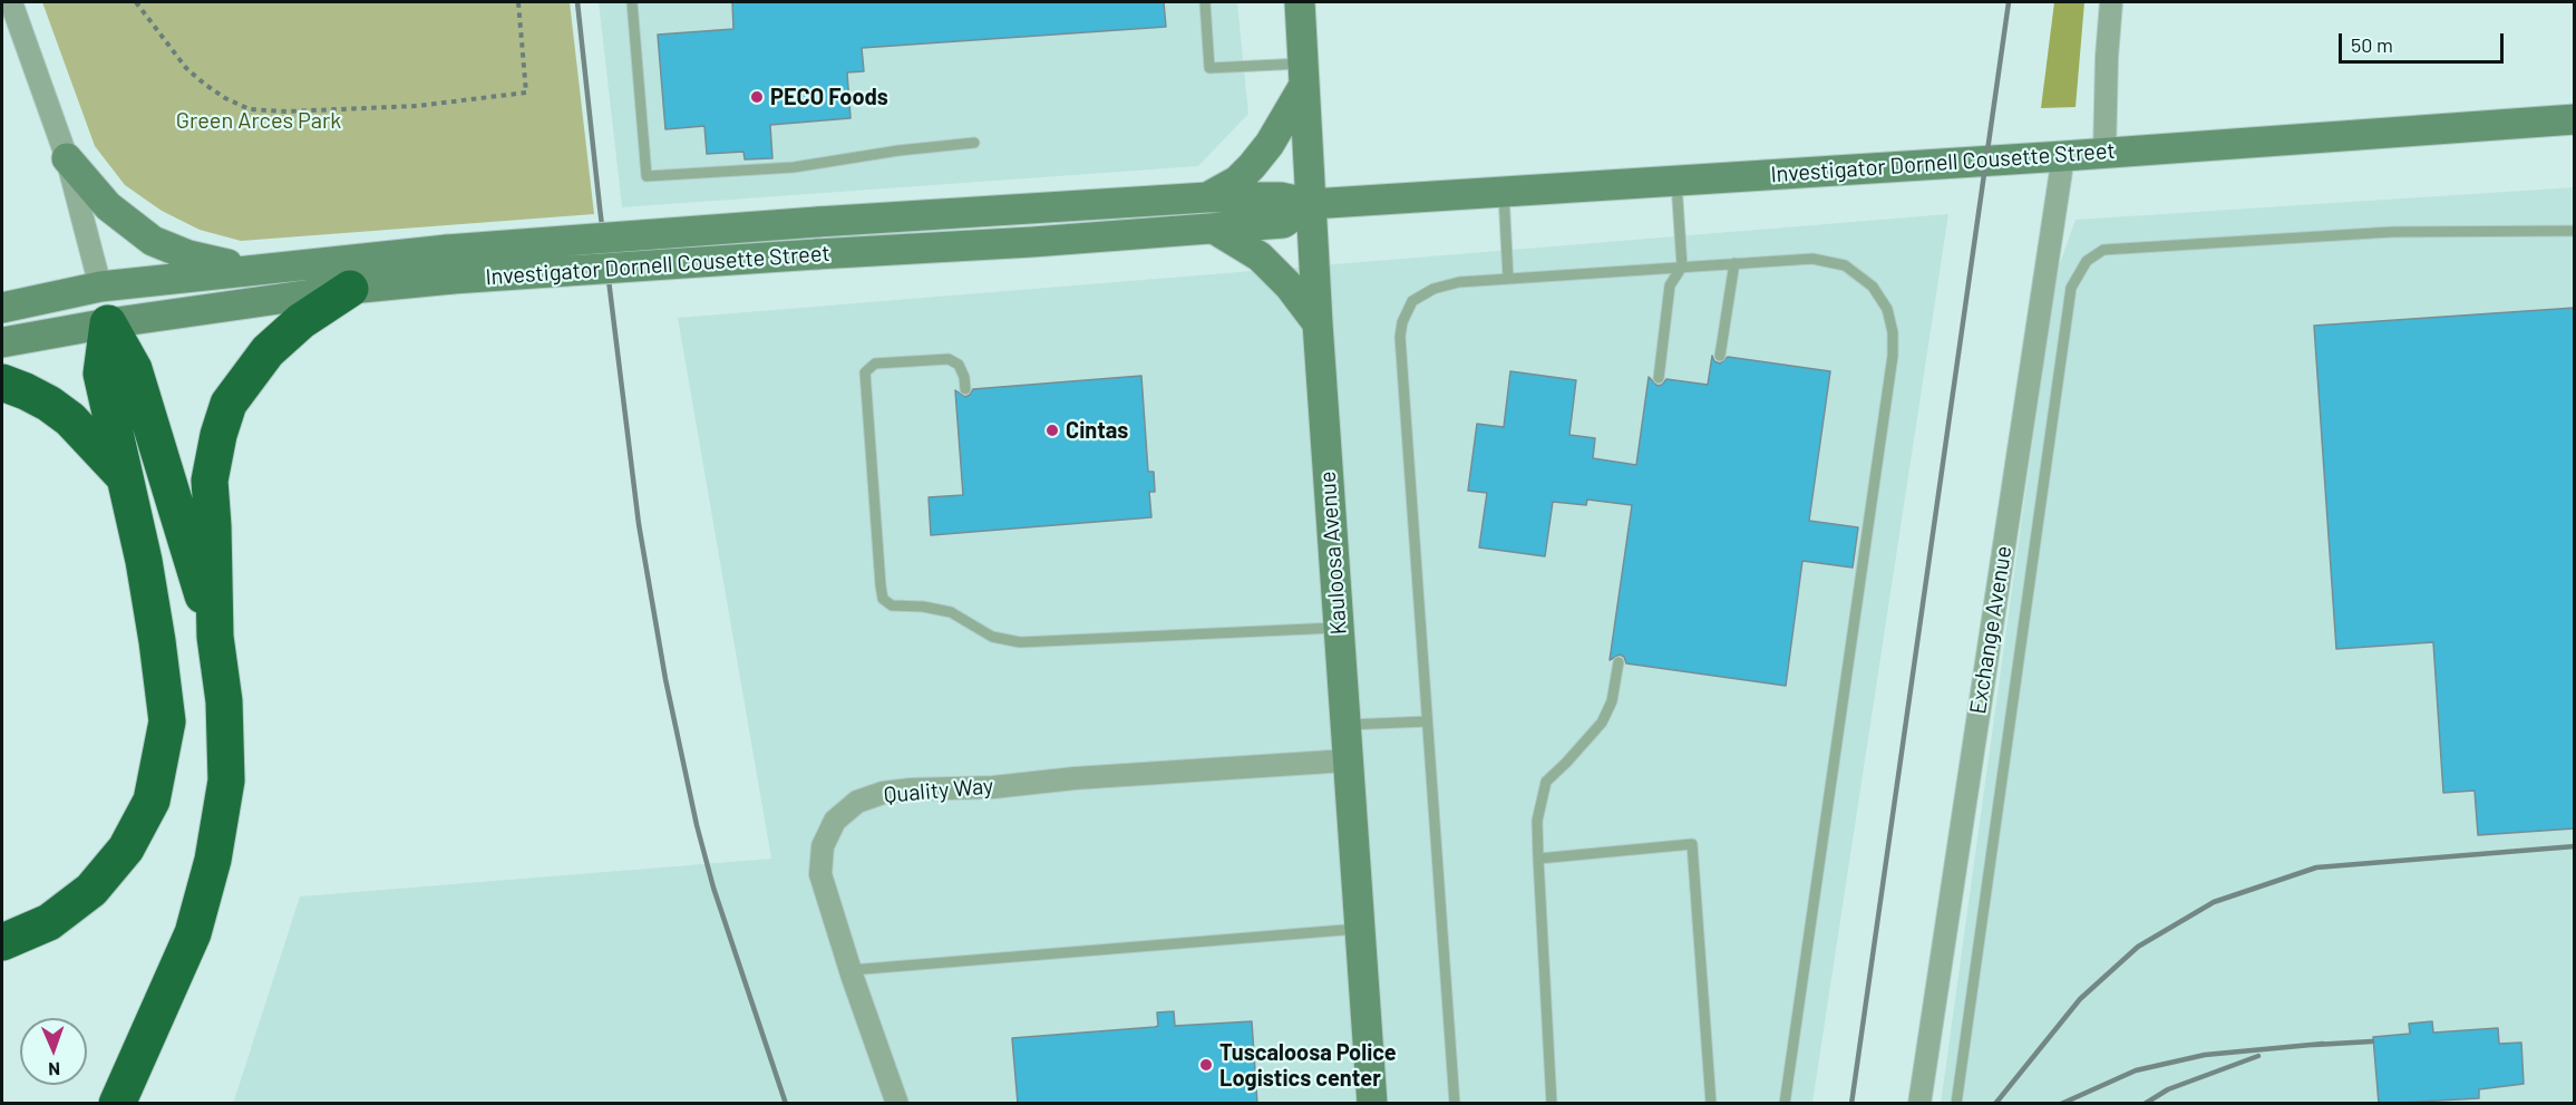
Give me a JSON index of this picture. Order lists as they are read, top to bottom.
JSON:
{
  "streets": {
    "main road": ["Investigator Dornell Cousette Street", "Kauloosa Avenue"],
    "street": ["Exchange Avenue", "Quality Way"]
  },
  "crossings": [
    ["Investigator Dornell Cousette Street", "Kauloosa Avenue"],
    ["Investigator Dornell Cousette Street", "Exchange Avenue"],
    ["Kauloosa Avenue", "Quality Way"]
  ],
  "parks": ["Green Arces Park"],
  "places": ["PECO Foods", "Cintas", "Tuscaloosa Police Logistics center"],
  "scale_bar": "50 m",
  "north": "bottom"
}
